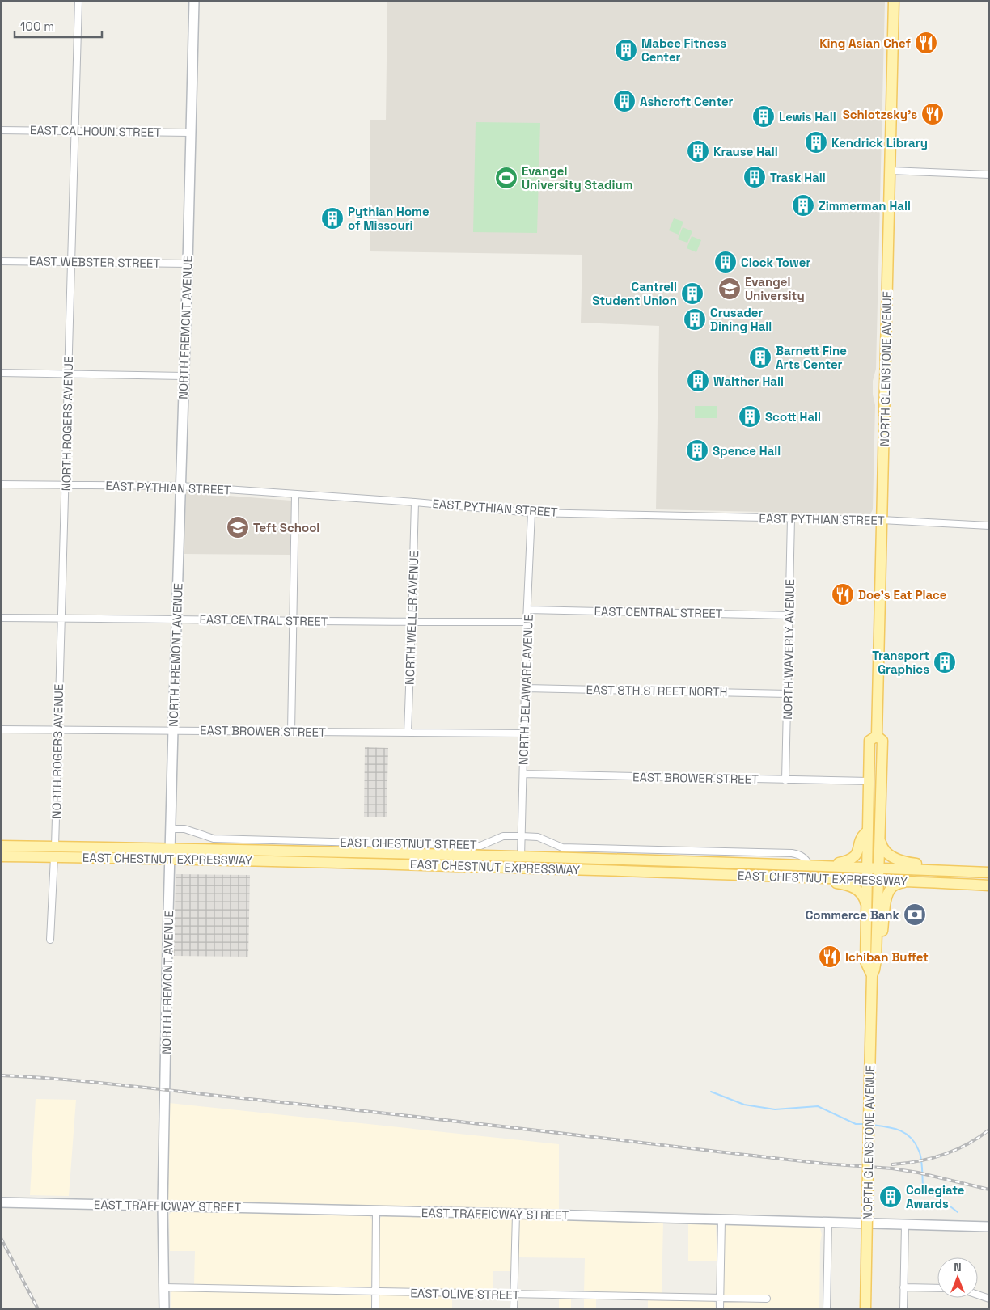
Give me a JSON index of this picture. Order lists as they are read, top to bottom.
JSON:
{
  "streets": {
    "main road": ["NORTH GLENSTONE AVENUE", "EAST CHESTNUT EXPRESSWAY"],
    "street": [
      "EAST CALHOUN STREET",
      "EAST WEBSTER STREET",
      "NORTH FREMONT AVENUE",
      "NORTH ROGERS AVENUE",
      "EAST PYTHIAN STREET",
      "EAST CENTRAL STREET",
      "NORTH WELLER AVENUE",
      "NORTH WAVERLY AVENUE",
      "NORTH DELAWARE AVENUE",
      "EAST 8TH STREET NORTH",
      "EAST BROWER STREET",
      "EAST CHESTNUT STREET",
      "EAST TRAFFICWAY STREET",
      "EAST OLIVE STREET"
    ]
  },
  "crossings": [
    ["EAST CALHOUN STREET", "NORTH FREMONT AVENUE"],
    ["EAST CALHOUN STREET", "NORTH ROGERS AVENUE"],
    ["EAST WEBSTER STREET", "NORTH FREMONT AVENUE"],
    ["EAST WEBSTER STREET", "NORTH ROGERS AVENUE"],
    ["NORTH FREMONT AVENUE", "EAST PYTHIAN STREET"],
    ["NORTH FREMONT AVENUE", "EAST CENTRAL STREET"],
    ["NORTH FREMONT AVENUE", "EAST BROWER STREET"],
    ["NORTH FREMONT AVENUE", "EAST CHESTNUT STREET"],
    ["NORTH FREMONT AVENUE", "EAST CHESTNUT EXPRESSWAY"],
    ["NORTH FREMONT AVENUE", "EAST TRAFFICWAY STREET"],
    ["NORTH FREMONT AVENUE", "EAST OLIVE STREET"],
    ["NORTH GLENSTONE AVENUE", "EAST PYTHIAN STREET"],
    ["NORTH GLENSTONE AVENUE", "EAST BROWER STREET"],
    ["NORTH GLENSTONE AVENUE", "EAST CHESTNUT EXPRESSWAY"],
    ["NORTH ROGERS AVENUE", "EAST PYTHIAN STREET"],
    ["NORTH ROGERS AVENUE", "EAST CENTRAL STREET"],
    ["NORTH ROGERS AVENUE", "EAST BROWER STREET"],
    ["NORTH ROGERS AVENUE", "EAST CHESTNUT EXPRESSWAY"],
    ["EAST PYTHIAN STREET", "NORTH WELLER AVENUE"],
    ["EAST PYTHIAN STREET", "NORTH WAVERLY AVENUE"],
    ["EAST PYTHIAN STREET", "NORTH DELAWARE AVENUE"],
    ["EAST CENTRAL STREET", "NORTH WELLER AVENUE"],
    ["EAST CENTRAL STREET", "NORTH WAVERLY AVENUE"],
    ["EAST CENTRAL STREET", "NORTH DELAWARE AVENUE"],
    ["NORTH WELLER AVENUE", "EAST BROWER STREET"],
    ["NORTH WAVERLY AVENUE", "EAST 8TH STREET NORTH"],
    ["NORTH WAVERLY AVENUE", "EAST BROWER STREET"],
    ["NORTH DELAWARE AVENUE", "EAST 8TH STREET NORTH"],
    ["NORTH DELAWARE AVENUE", "EAST BROWER STREET"],
    ["NORTH DELAWARE AVENUE", "EAST CHESTNUT STREET"],
    ["NORTH DELAWARE AVENUE", "EAST CHESTNUT EXPRESSWAY"],
    ["EAST CHESTNUT STREET", "EAST CHESTNUT EXPRESSWAY"]
  ],
  "places": {
    "restaurant": [
      "King Asian Chef",
      "Schlotzsky's",
      "Doe's Eat Place",
      "Ichiban Buffet"
    ],
    "building": [
      "Mabee Fitness Center",
      "Ashcroft Center",
      "Lewis Hall",
      "Kendrick Library",
      "Krause Hall",
      "Trask Hall",
      "Zimmerman Hall",
      "Pythian Home of Missouri",
      "Clock Tower",
      "Cantrell Student Union",
      "Crusader Dining Hall",
      "Barnett Fine Arts Center",
      "Walther Hall",
      "Scott Hall",
      "Spence Hall",
      "Transport Graphics",
      "Collegiate Awards"
    ],
    "sports": ["Evangel University Stadium"],
    "school or university": ["Evangel University", "Teft School"],
    "bank": ["Commerce Bank"]
  },
  "scale_bar": "100 m",
  "north": "top"
}
